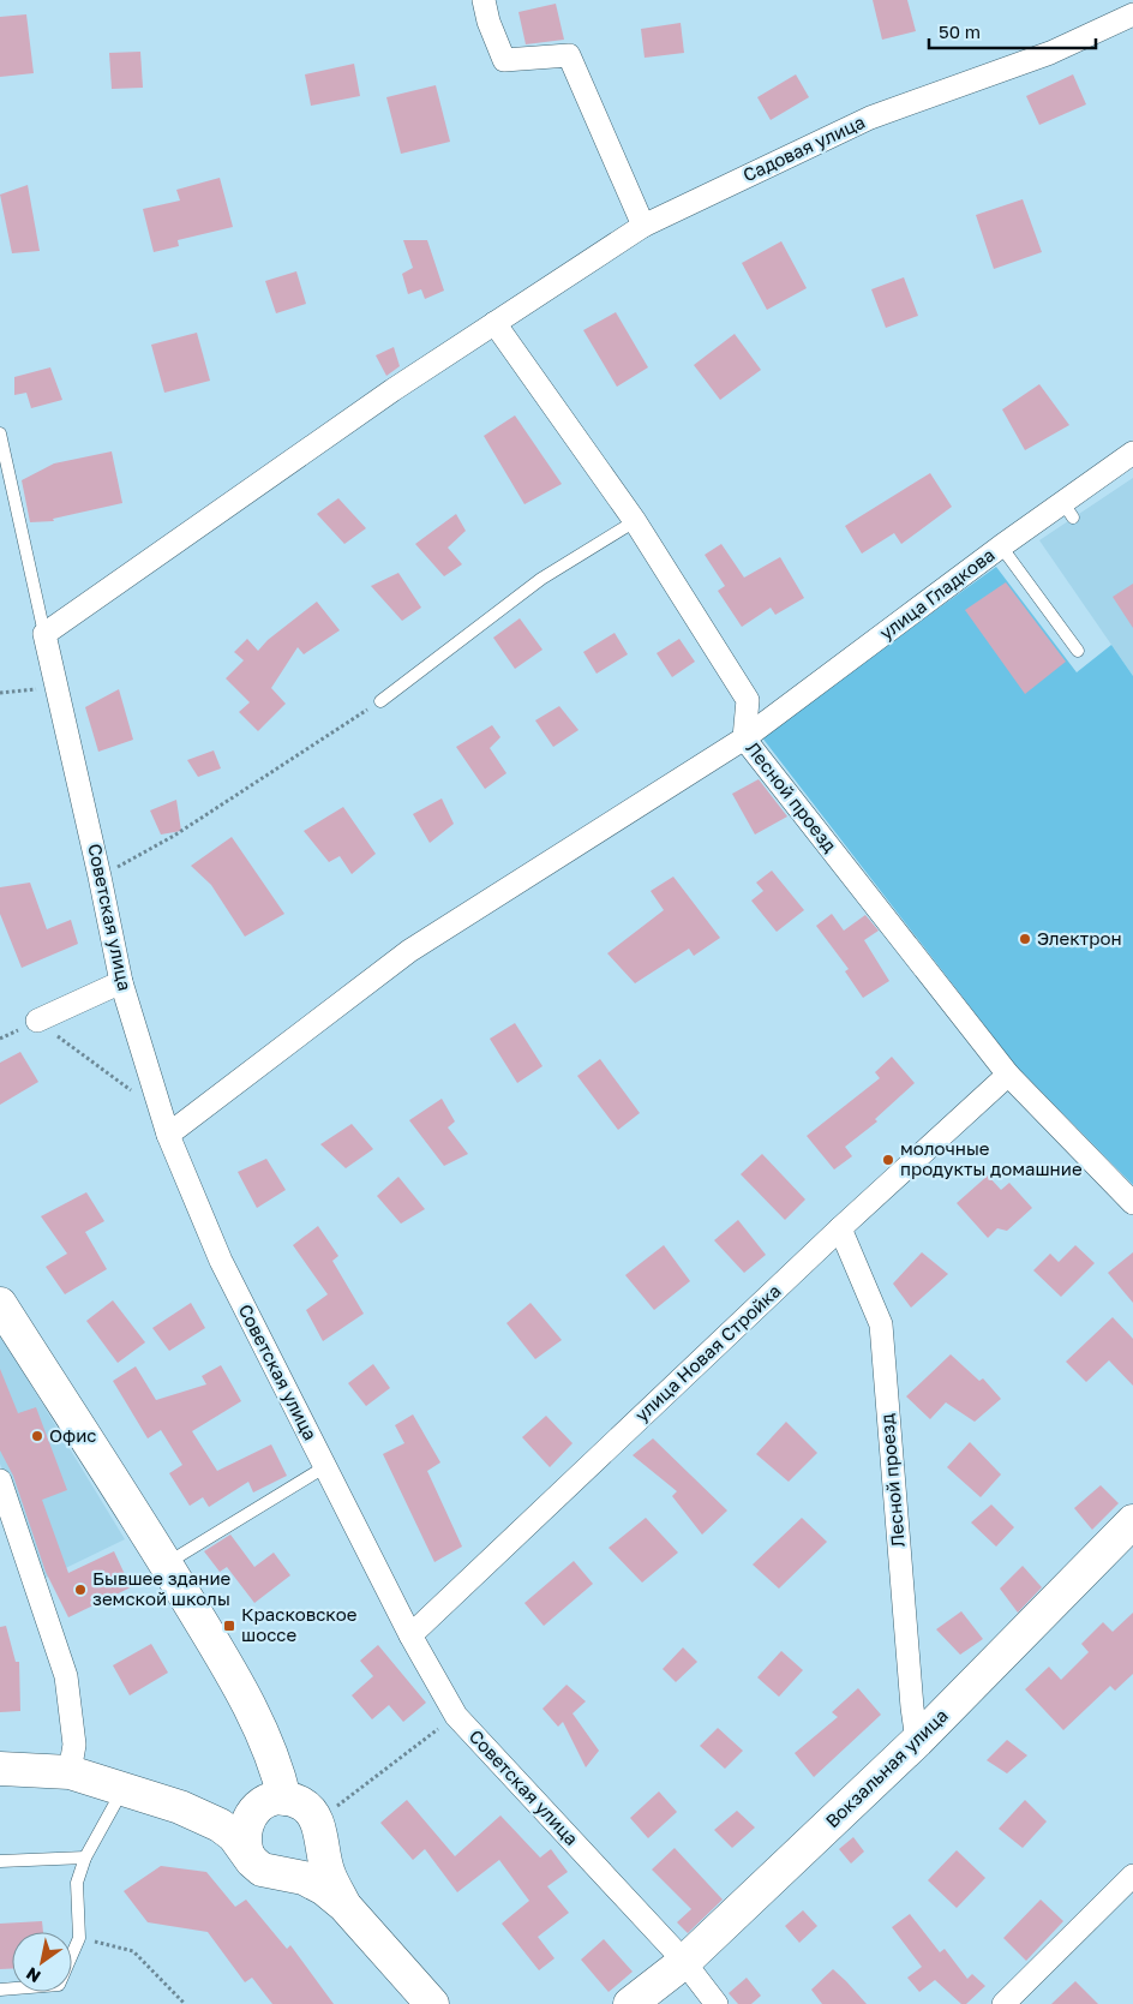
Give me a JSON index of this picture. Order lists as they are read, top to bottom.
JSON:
{
  "streets": {
    "main road": ["Вокзальная улица"],
    "street": [
      "Садовая улица",
      "улица Гладкова",
      "Лесной проезд",
      "Советская улица",
      "улица Новая Стройка"
    ]
  },
  "crossings": [
    ["Садовая улица", "Лесной проезд"],
    ["Садовая улица", "Советская улица"],
    ["улица Гладкова", "Лесной проезд"],
    ["улица Гладкова", "Советская улица"],
    ["Лесной проезд", "улица Новая Стройка"],
    ["Лесной проезд", "Вокзальная улица"],
    ["Советская улица", "улица Новая Стройка"],
    ["Советская улица", "Вокзальная улица"]
  ],
  "places": {
    "other": [
      "Электрон",
      "молочные продукты домашние",
      "Офис",
      "Бывшее здание земской школы"
    ],
    "transit": ["Красковское шоссе"]
  },
  "scale_bar": "50 m",
  "north": "bottom left"
}
